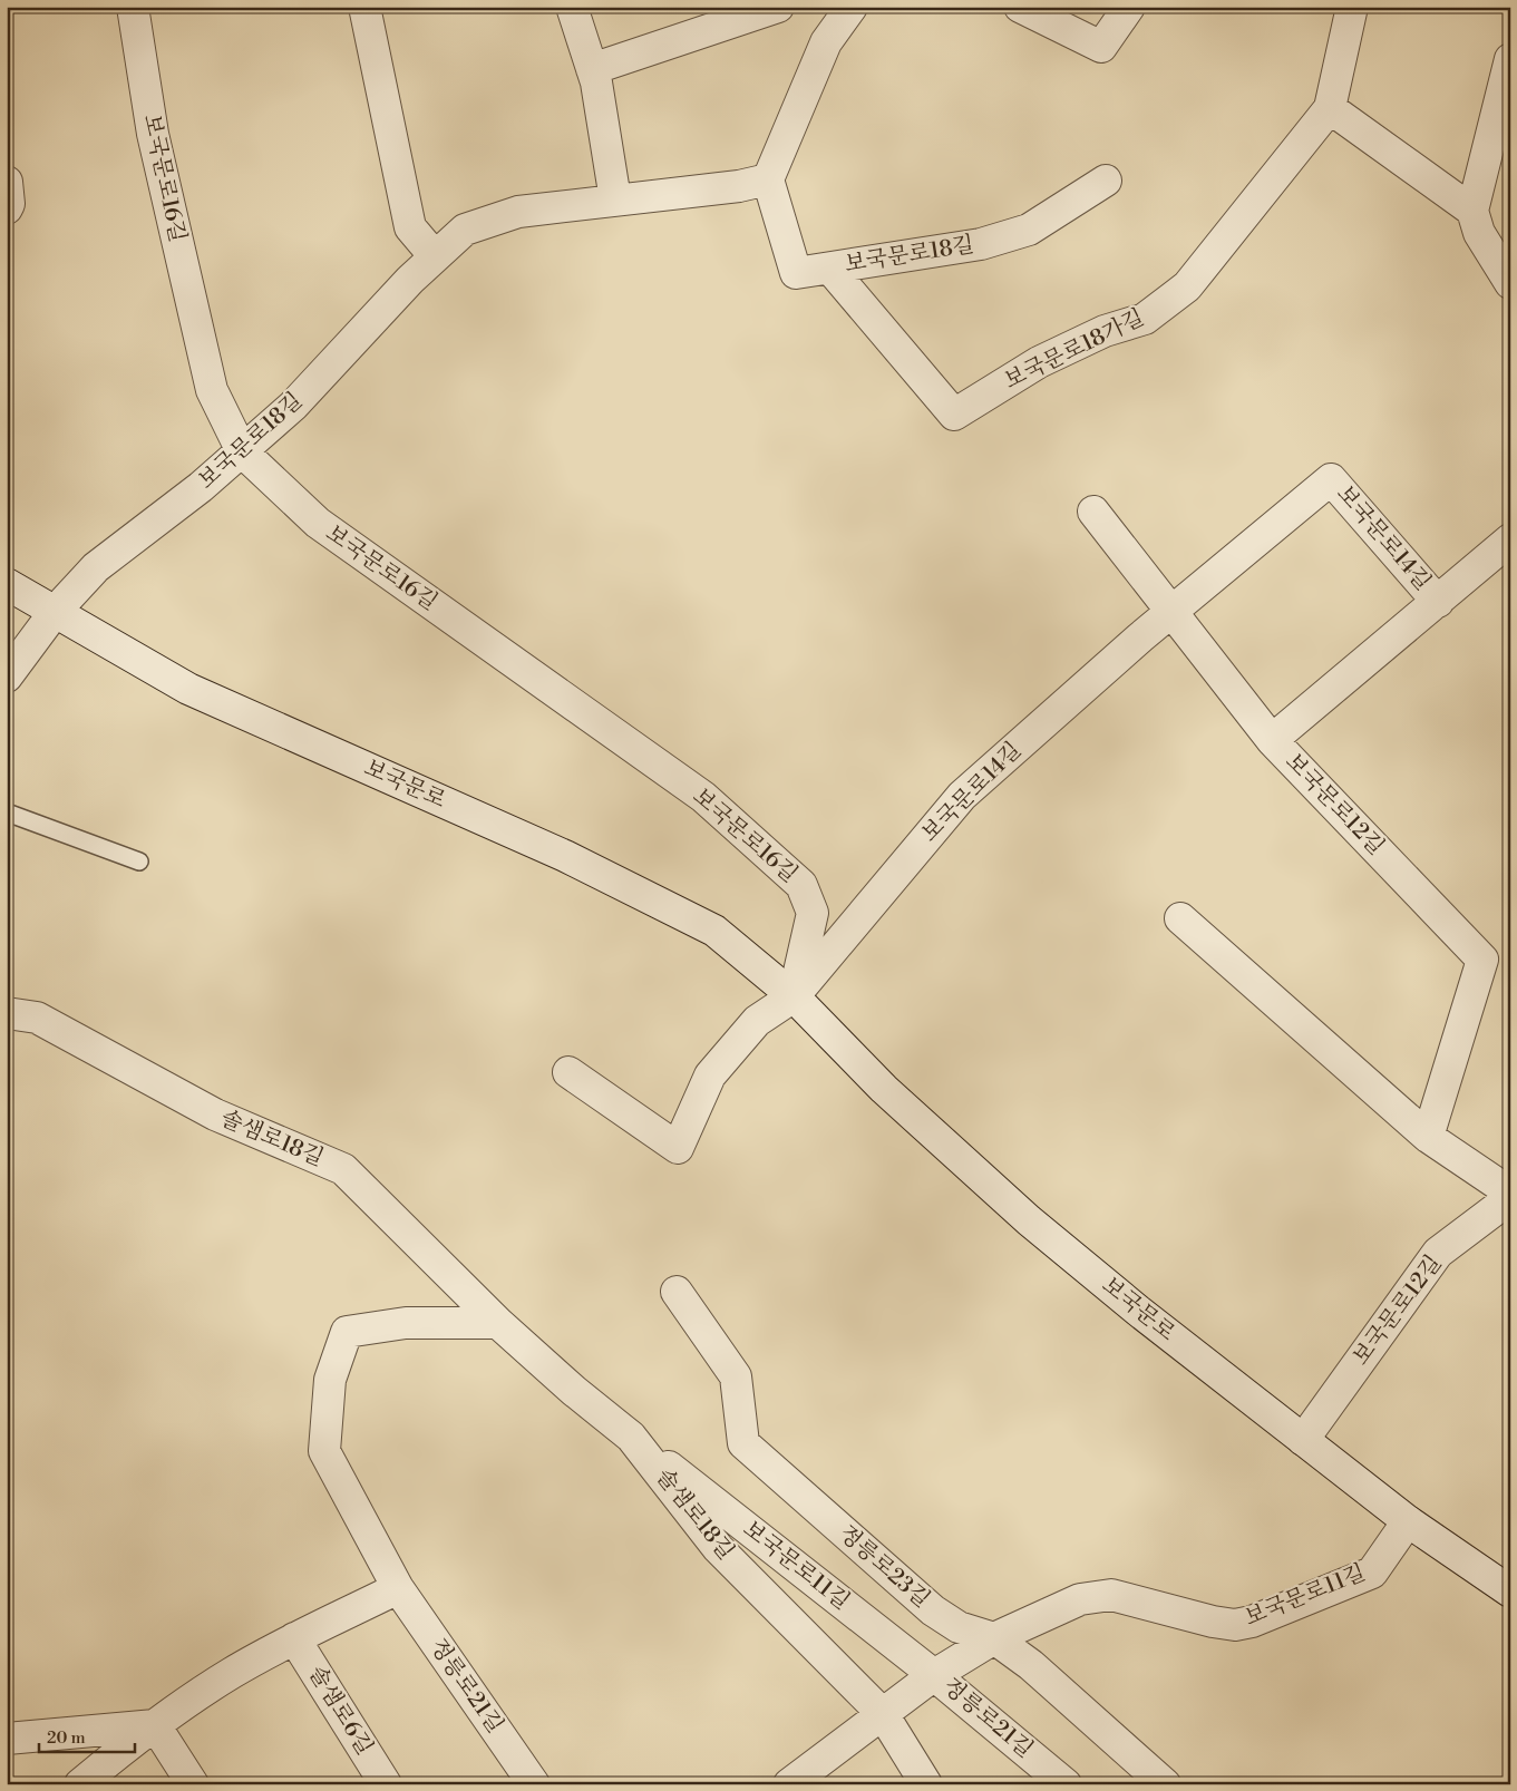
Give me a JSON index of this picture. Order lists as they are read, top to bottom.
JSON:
{
  "streets": {
    "street": [
      "보국문로16길",
      "보국문로18길",
      "보국문로18가길",
      "보국문로14길",
      "보국문로",
      "보국문로12길",
      "솔샘로18길",
      "보국문로11길",
      "정릉로23길",
      "정릉로21길",
      "솔샘로6길"
    ]
  },
  "crossings": [
    ["보국문로16길", "보국문로18길"],
    ["보국문로16길", "보국문로14길"],
    ["보국문로16길", "보국문로"],
    ["보국문로18길", "보국문로18가길"],
    ["보국문로18길", "보국문로"],
    ["보국문로14길", "보국문로"],
    ["보국문로14길", "보국문로12길"],
    ["보국문로", "보국문로12길"],
    ["보국문로", "보국문로11길"],
    ["솔샘로18길", "보국문로11길"],
    ["보국문로11길", "정릉로23길"],
    ["보국문로11길", "정릉로21길"]
  ],
  "scale_bar": "20 m"
}
